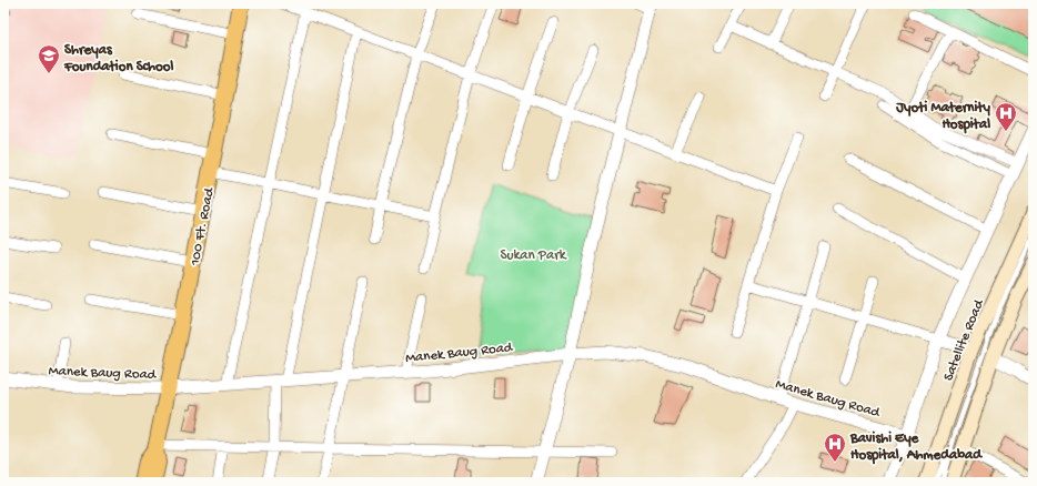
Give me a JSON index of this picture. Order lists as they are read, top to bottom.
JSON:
{
  "streets": {
    "main road": ["100 Ft. Road", "Satellite Road"],
    "street": ["Manek Baug Road"]
  },
  "crossings": [
    ["100 Ft. Road", "Manek Baug Road"]
  ],
  "parks": ["Sukan Park"],
  "places": {
    "school or university": ["Shreyas Foundation School"],
    "hospital": ["Jyoti Maternity Hospital", "Bavishi Eye Hospital, Ahmedabad"]
  }
}
